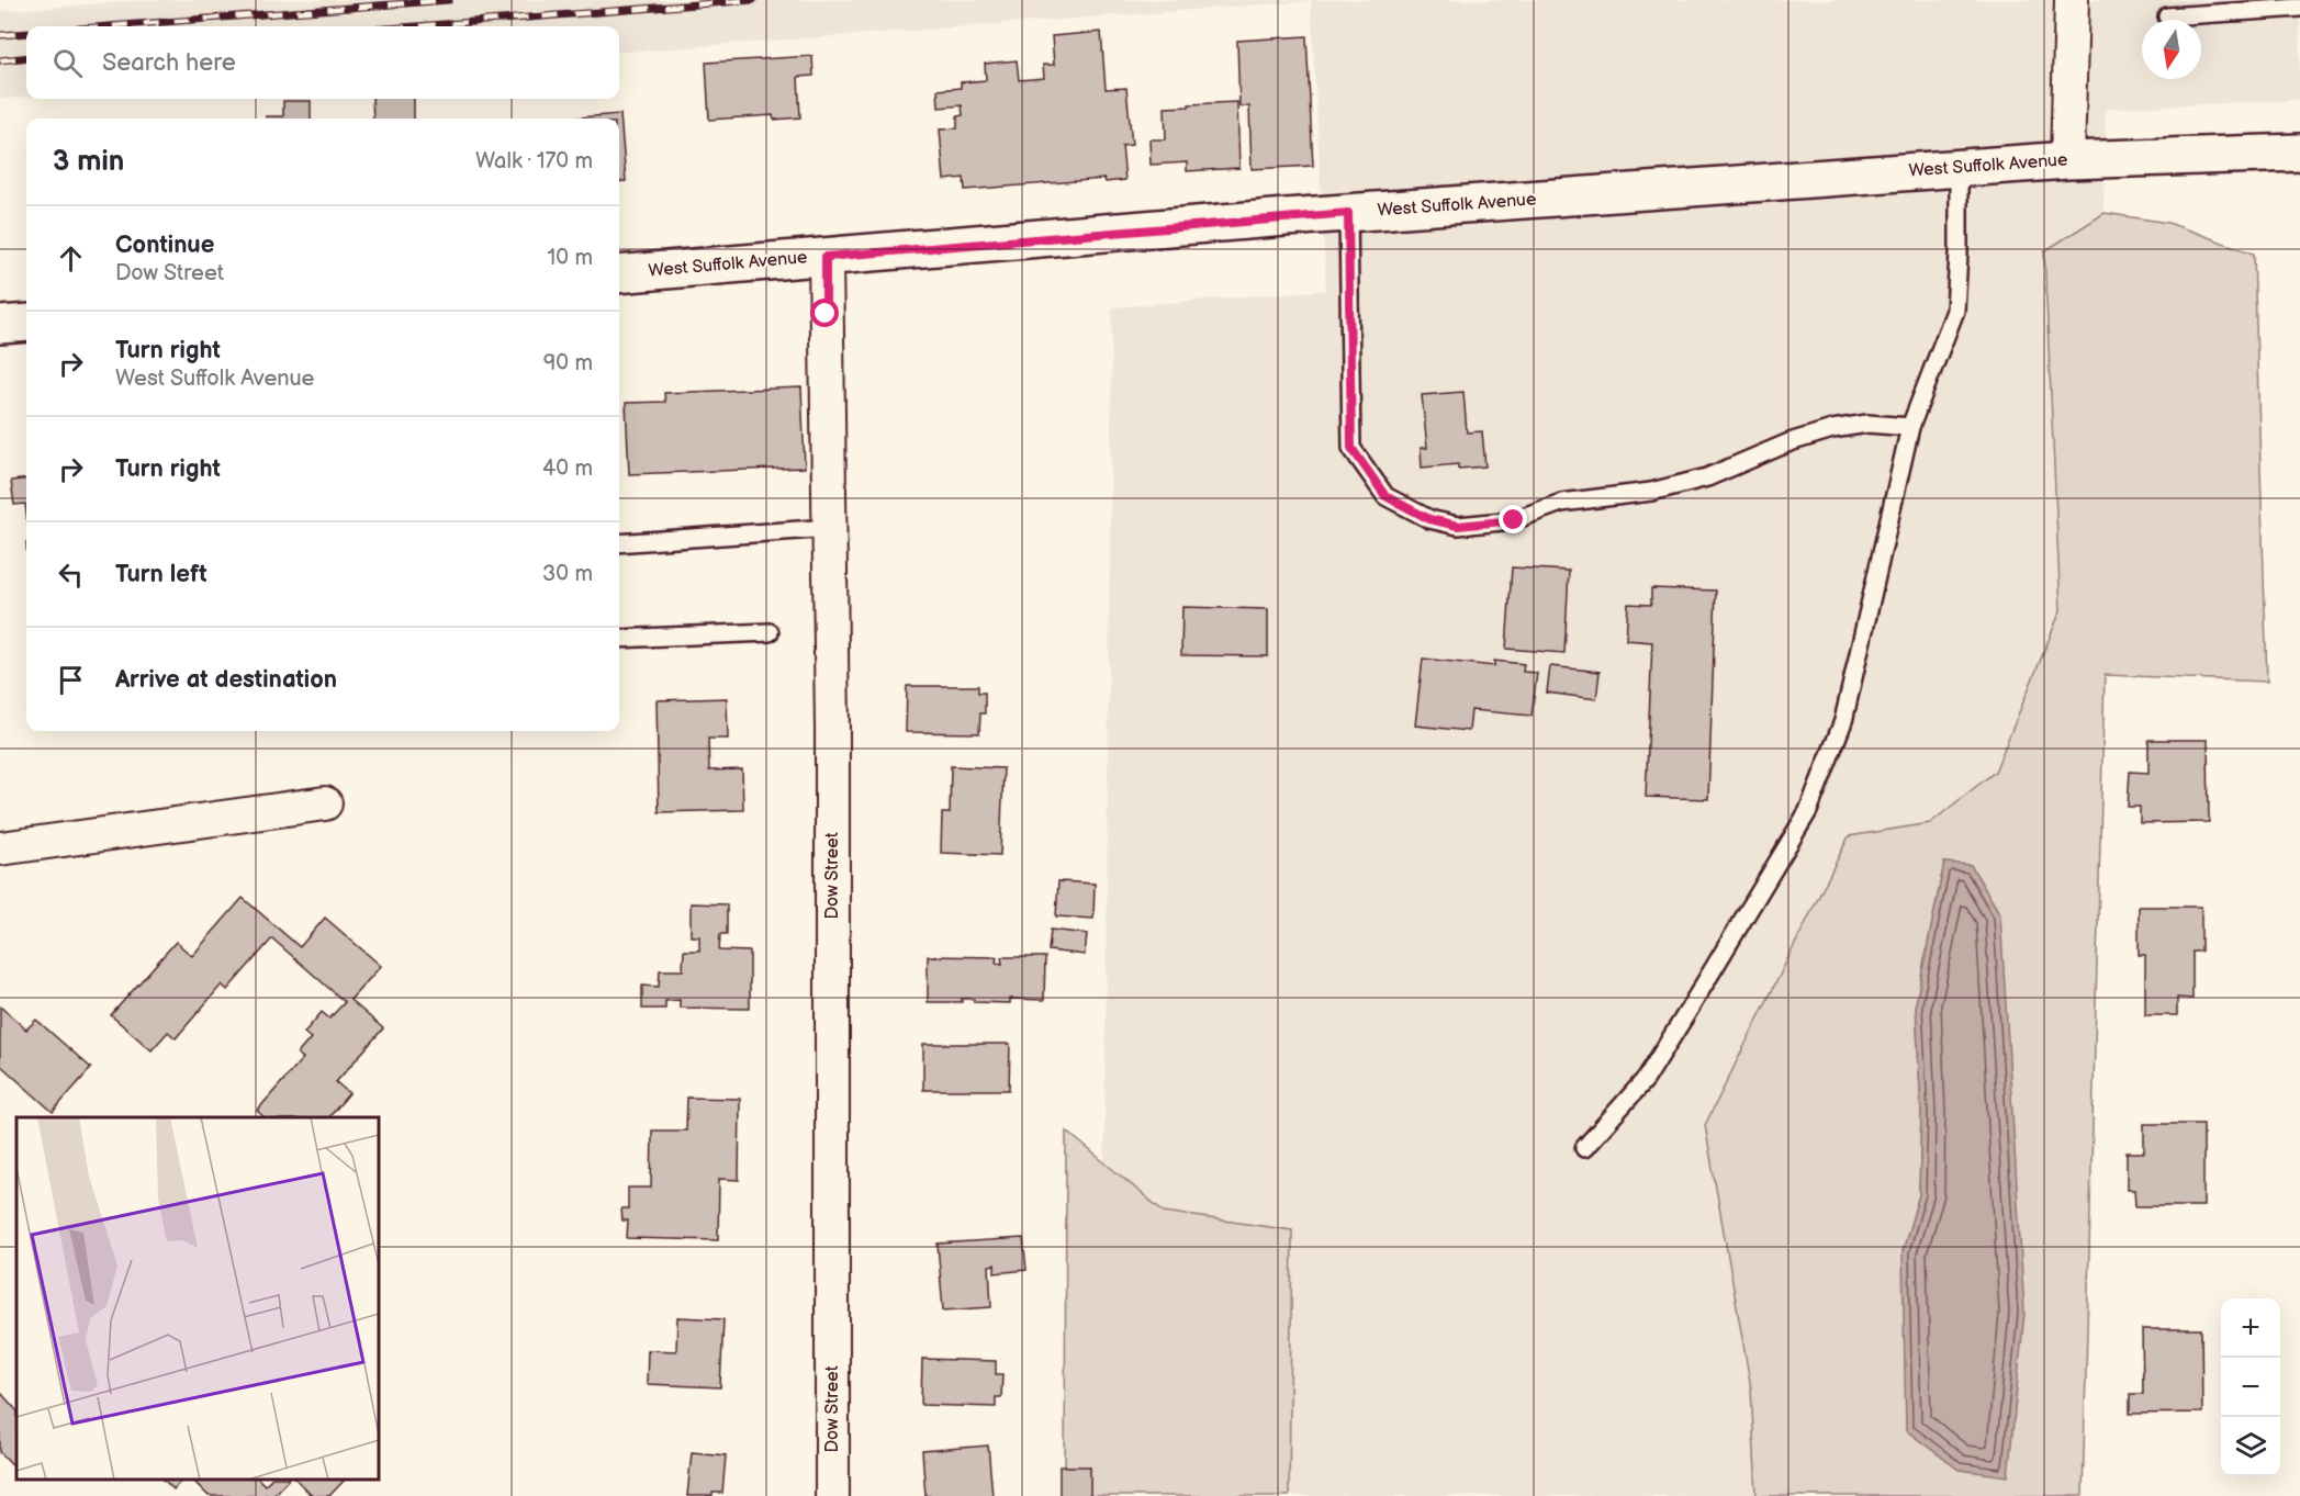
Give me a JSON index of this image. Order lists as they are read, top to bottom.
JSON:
{
  "streets": {
    "main road": ["West Suffolk Avenue"],
    "street": ["Dow Street"]
  },
  "crossings": [
    ["West Suffolk Avenue", "Dow Street"]
  ],
  "north": "bottom",
  "page": {
    "search": "Search here",
    "heading": ["3 min", "Walk · 170 m"],
    "list": [
      ["Continue", "Dow Street", "10 m"],
      ["Turn right", "West Suffolk Avenue", "90 m"],
      ["Turn right", "40 m"],
      ["Turn left", "30 m"],
      "Arrive at destination"
    ],
    "map_buttons": ["+", "−"]
  }
}
